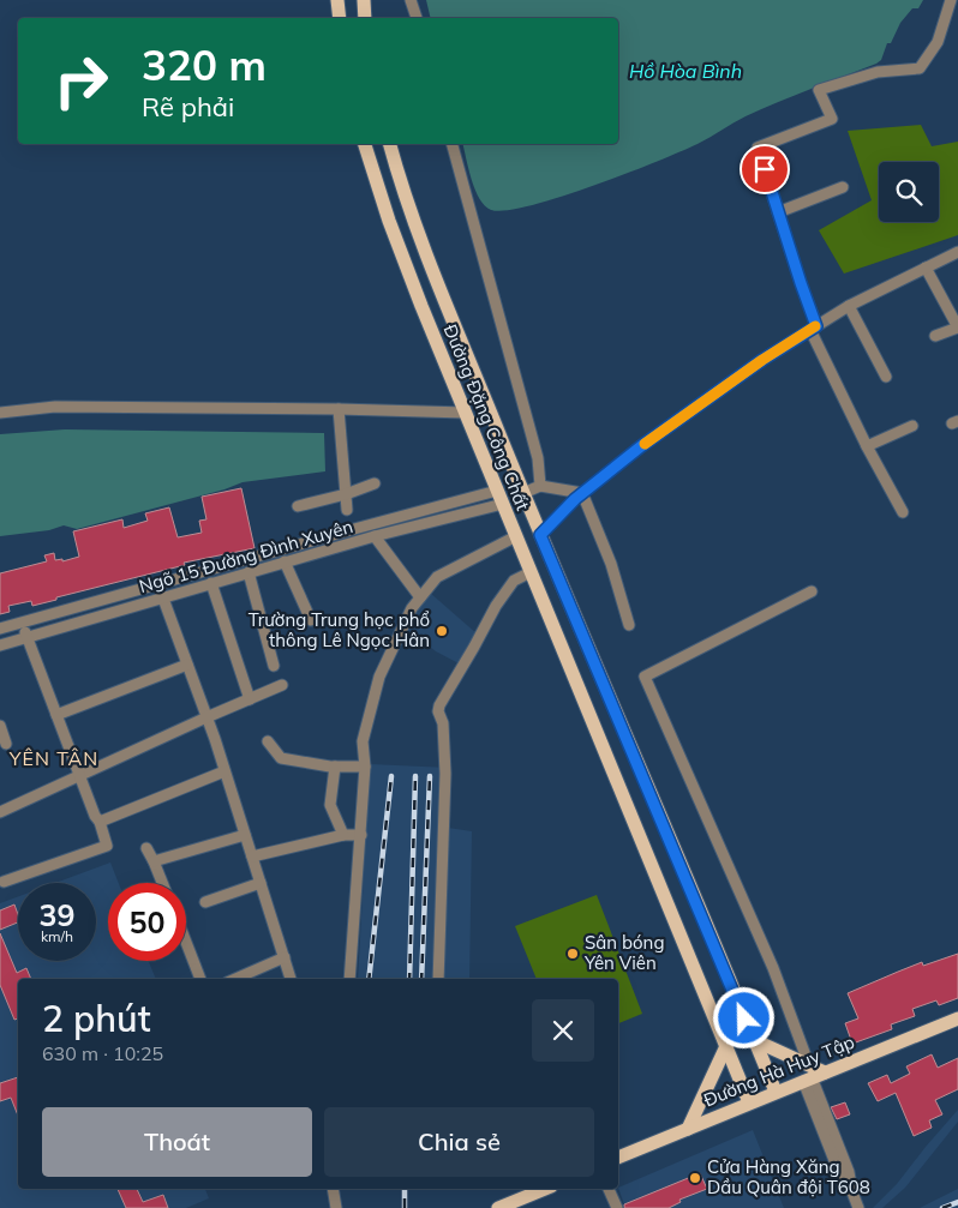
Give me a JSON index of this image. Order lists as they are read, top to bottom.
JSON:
{
  "streets": {
    "main road": ["Đường Đặng Công Chất", "Đường Hà Huy Tập"],
    "street": ["Ngõ 15 Đường Đình Xuyên"]
  },
  "crossings": [
    ["Đường Đặng Công Chất", "Ngõ 15 Đường Đình Xuyên"],
    ["Đường Đặng Công Chất", "Đường Hà Huy Tập"]
  ],
  "districts": ["YÊN TÂN"],
  "water": ["Hồ Hòa Bình"],
  "places": ["Trường Trung học phổ thông Lê Ngọc Hân", "Sân bóng Yên Viên", "Cửa Hàng Xăng Dầu Quân đội T608"],
  "page": {
    "turn": ["320 m", "Rẽ phải"],
    "speed": "39 km/h",
    "limit": "50",
    "heading": ["2 phút", "630 m · 10:25"],
    "buttons": ["Thoát", "Chia sẻ"]
  }
}
